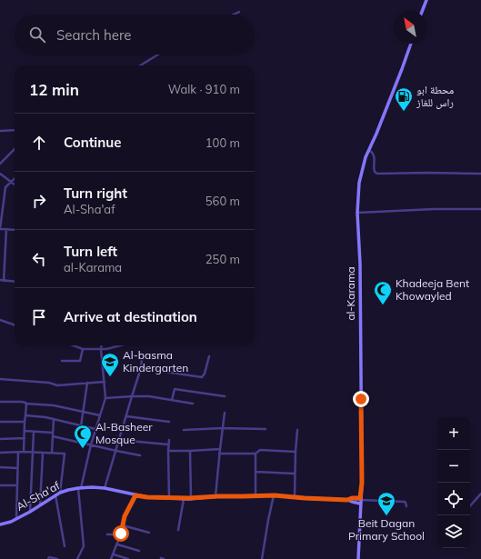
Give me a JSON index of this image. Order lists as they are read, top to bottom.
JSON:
{
  "streets": {
    "main road": ["al-Karama", "Al-Sha'af"]
  },
  "crossings": [
    ["al-Karama", "Al-Sha'af"]
  ],
  "places": {
    "fuel station": ["محطة ابو راس للغاز"],
    "mosque": ["Khadeeja Bent Khowayled", "Al-Basheer Mosque"],
    "school or university": ["Al-basma Kindergarten", "Beit Dagan Primary School"]
  },
  "north": "top left",
  "page": {
    "search": "Search here",
    "heading": ["12 min", "Walk · 910 m"],
    "list": [
      ["Continue", "100 m"],
      ["Turn right", "Al-Sha'af", "560 m"],
      ["Turn left", "al-Karama", "250 m"],
      "Arrive at destination"
    ],
    "map_buttons": ["+", "−"]
  }
}
